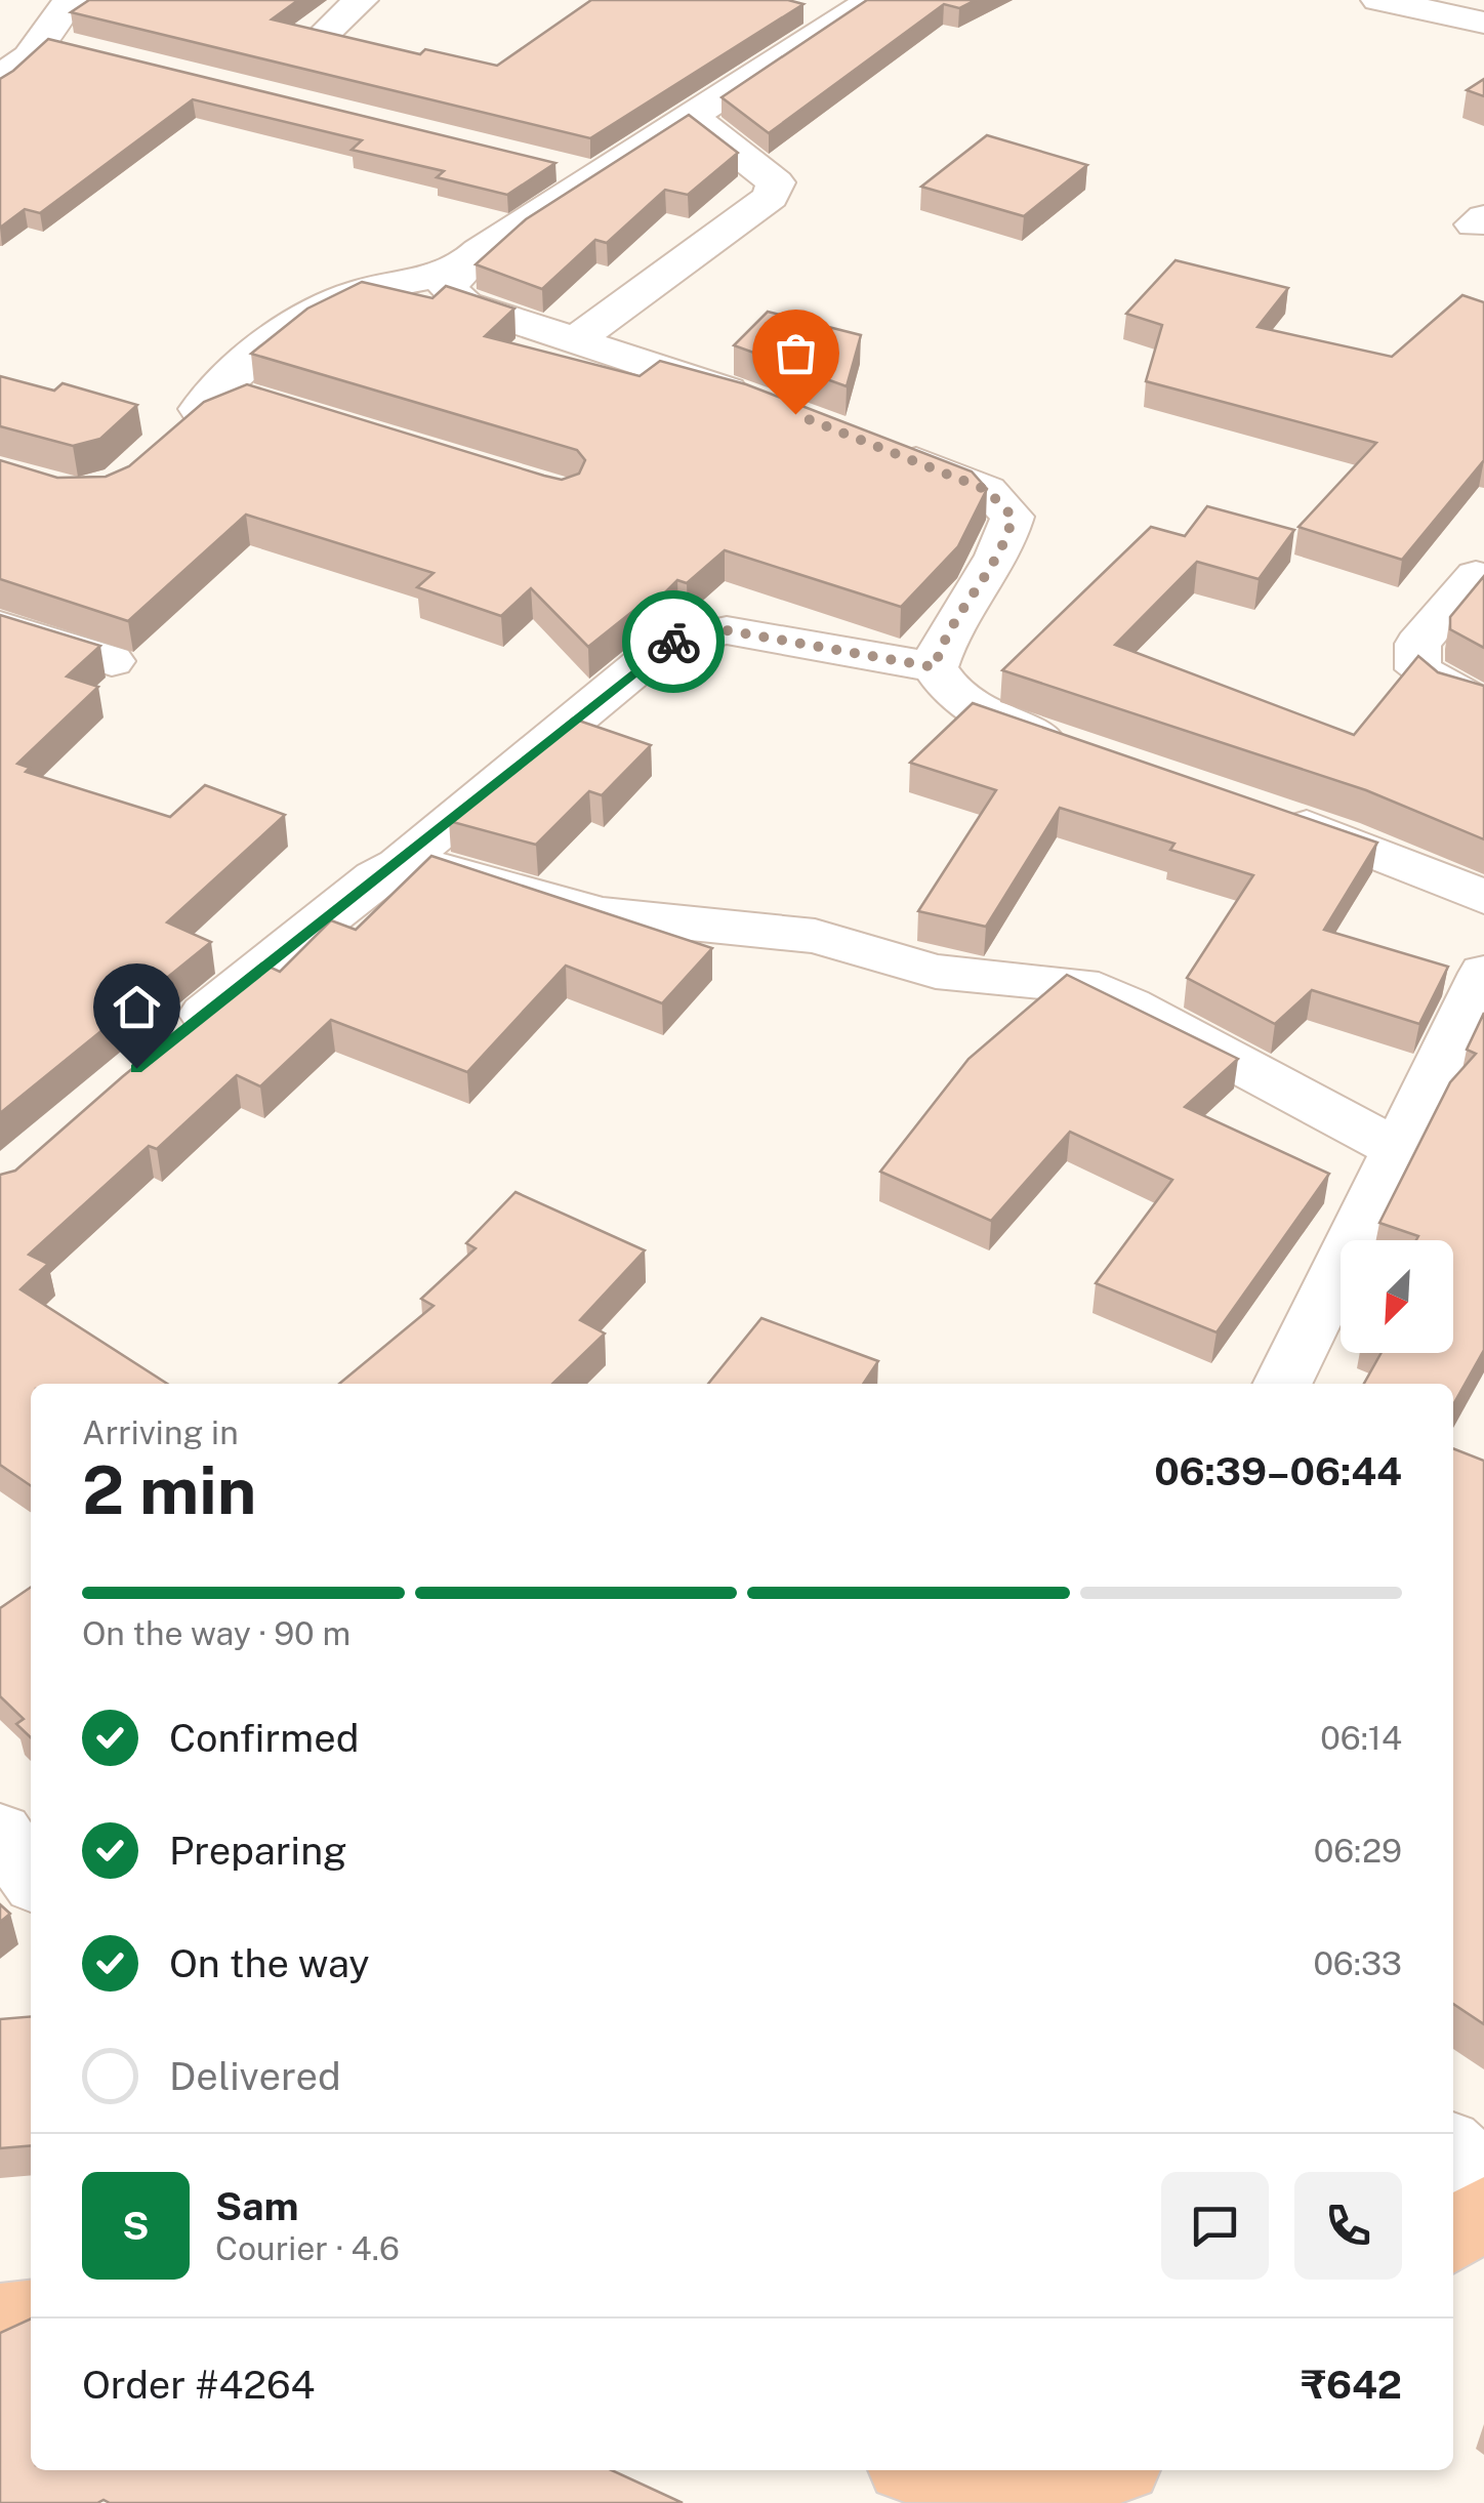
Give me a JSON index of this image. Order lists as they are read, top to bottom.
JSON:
{
  "north": "bottom left",
  "page": {
    "heading": ["2 min", "Arriving in", "06:39–06:44"],
    "panel": [
      "Sam",
      "Courier · 4.6",
      "Order #4264",
      "₹642"
    ],
    "bar": "On the way · 90 m",
    "list": [
      ["Confirmed", "06:14"],
      ["Preparing", "06:29"],
      ["On the way", "06:33"],
      "Delivered"
    ],
    "round": "S"
  }
}
